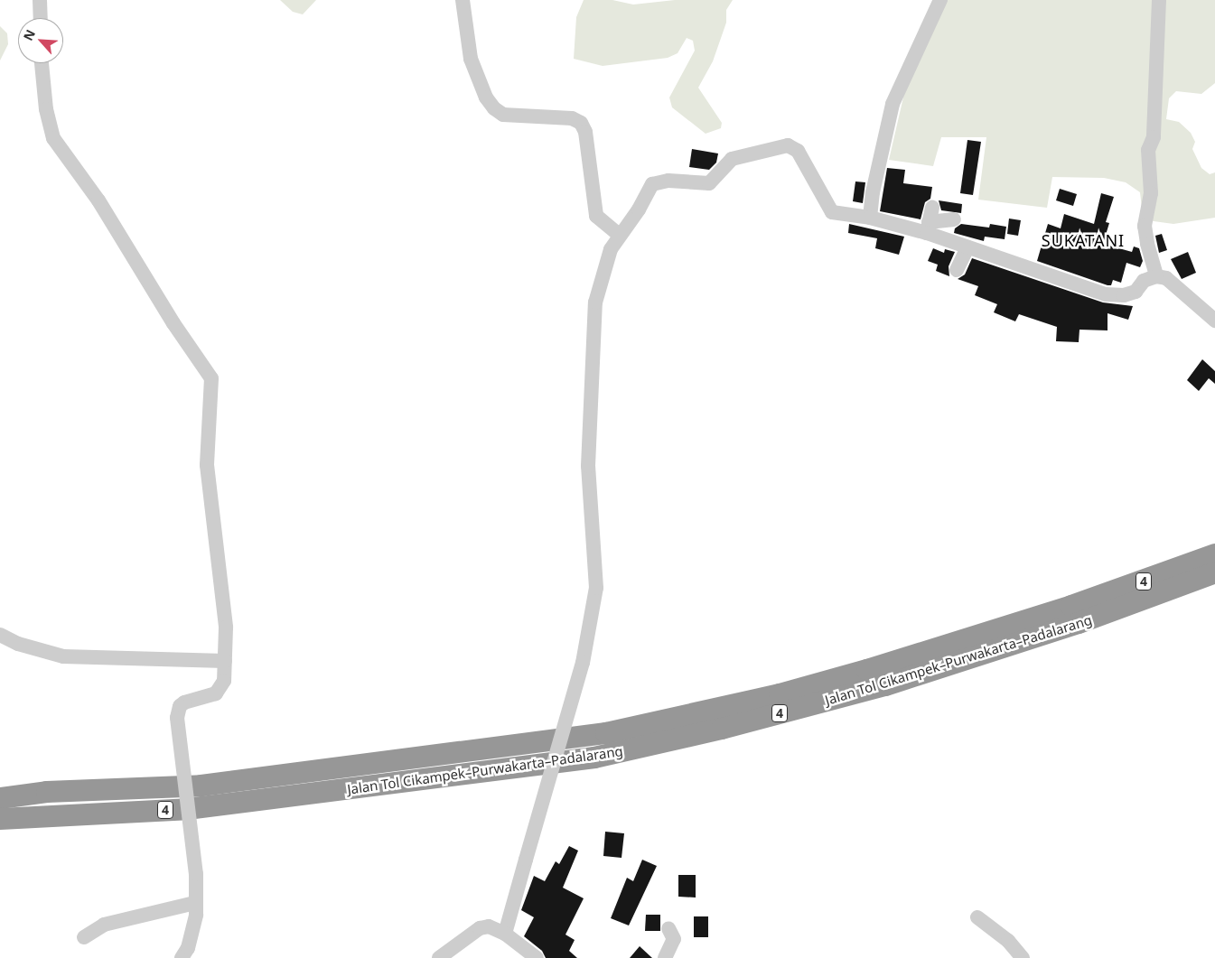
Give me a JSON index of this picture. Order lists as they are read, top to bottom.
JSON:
{
  "streets": {
    "highway": ["4", "Jalan Tol Cikampek–Purwakarta–Padalarang"]
  },
  "districts": ["SUKATANI"],
  "north": "top left"
}
